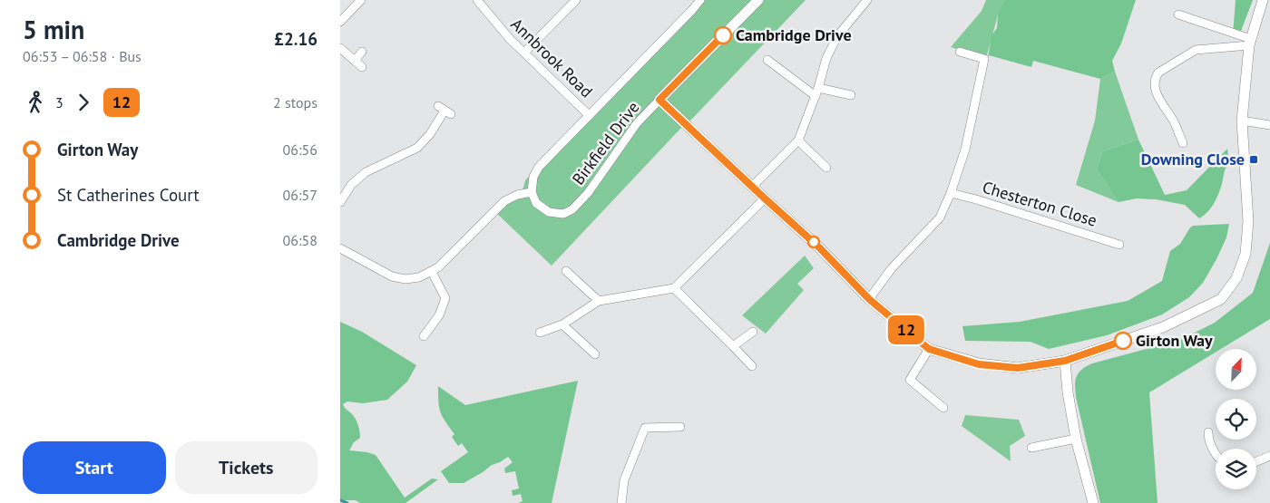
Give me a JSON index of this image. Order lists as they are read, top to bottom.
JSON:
{
  "streets": {
    "street": ["Annbrook Road", "Birkfield Drive", "Chesterton Close"]
  },
  "crossings": [
    ["Annbrook Road", "Birkfield Drive"]
  ],
  "places": {
    "other": ["Cambridge Drive", "Girton Way"],
    "transit": ["Downing Close"]
  },
  "lines": ["bus line 12"],
  "north": "top right",
  "page": {
    "heading": ["5 min", "06:53 – 06:58 · Bus", "£2.16"],
    "on_map": "12",
    "legs": ["3", "12", "2 stops"],
    "list": [
      {
        "name": "Girton Way",
        "value": "06:56"
      },
      {
        "name": "St Catherines Court",
        "value": "06:57"
      },
      {
        "name": "Cambridge Drive",
        "value": "06:58"
      }
    ],
    "buttons": ["Start", "Tickets"]
  }
}
